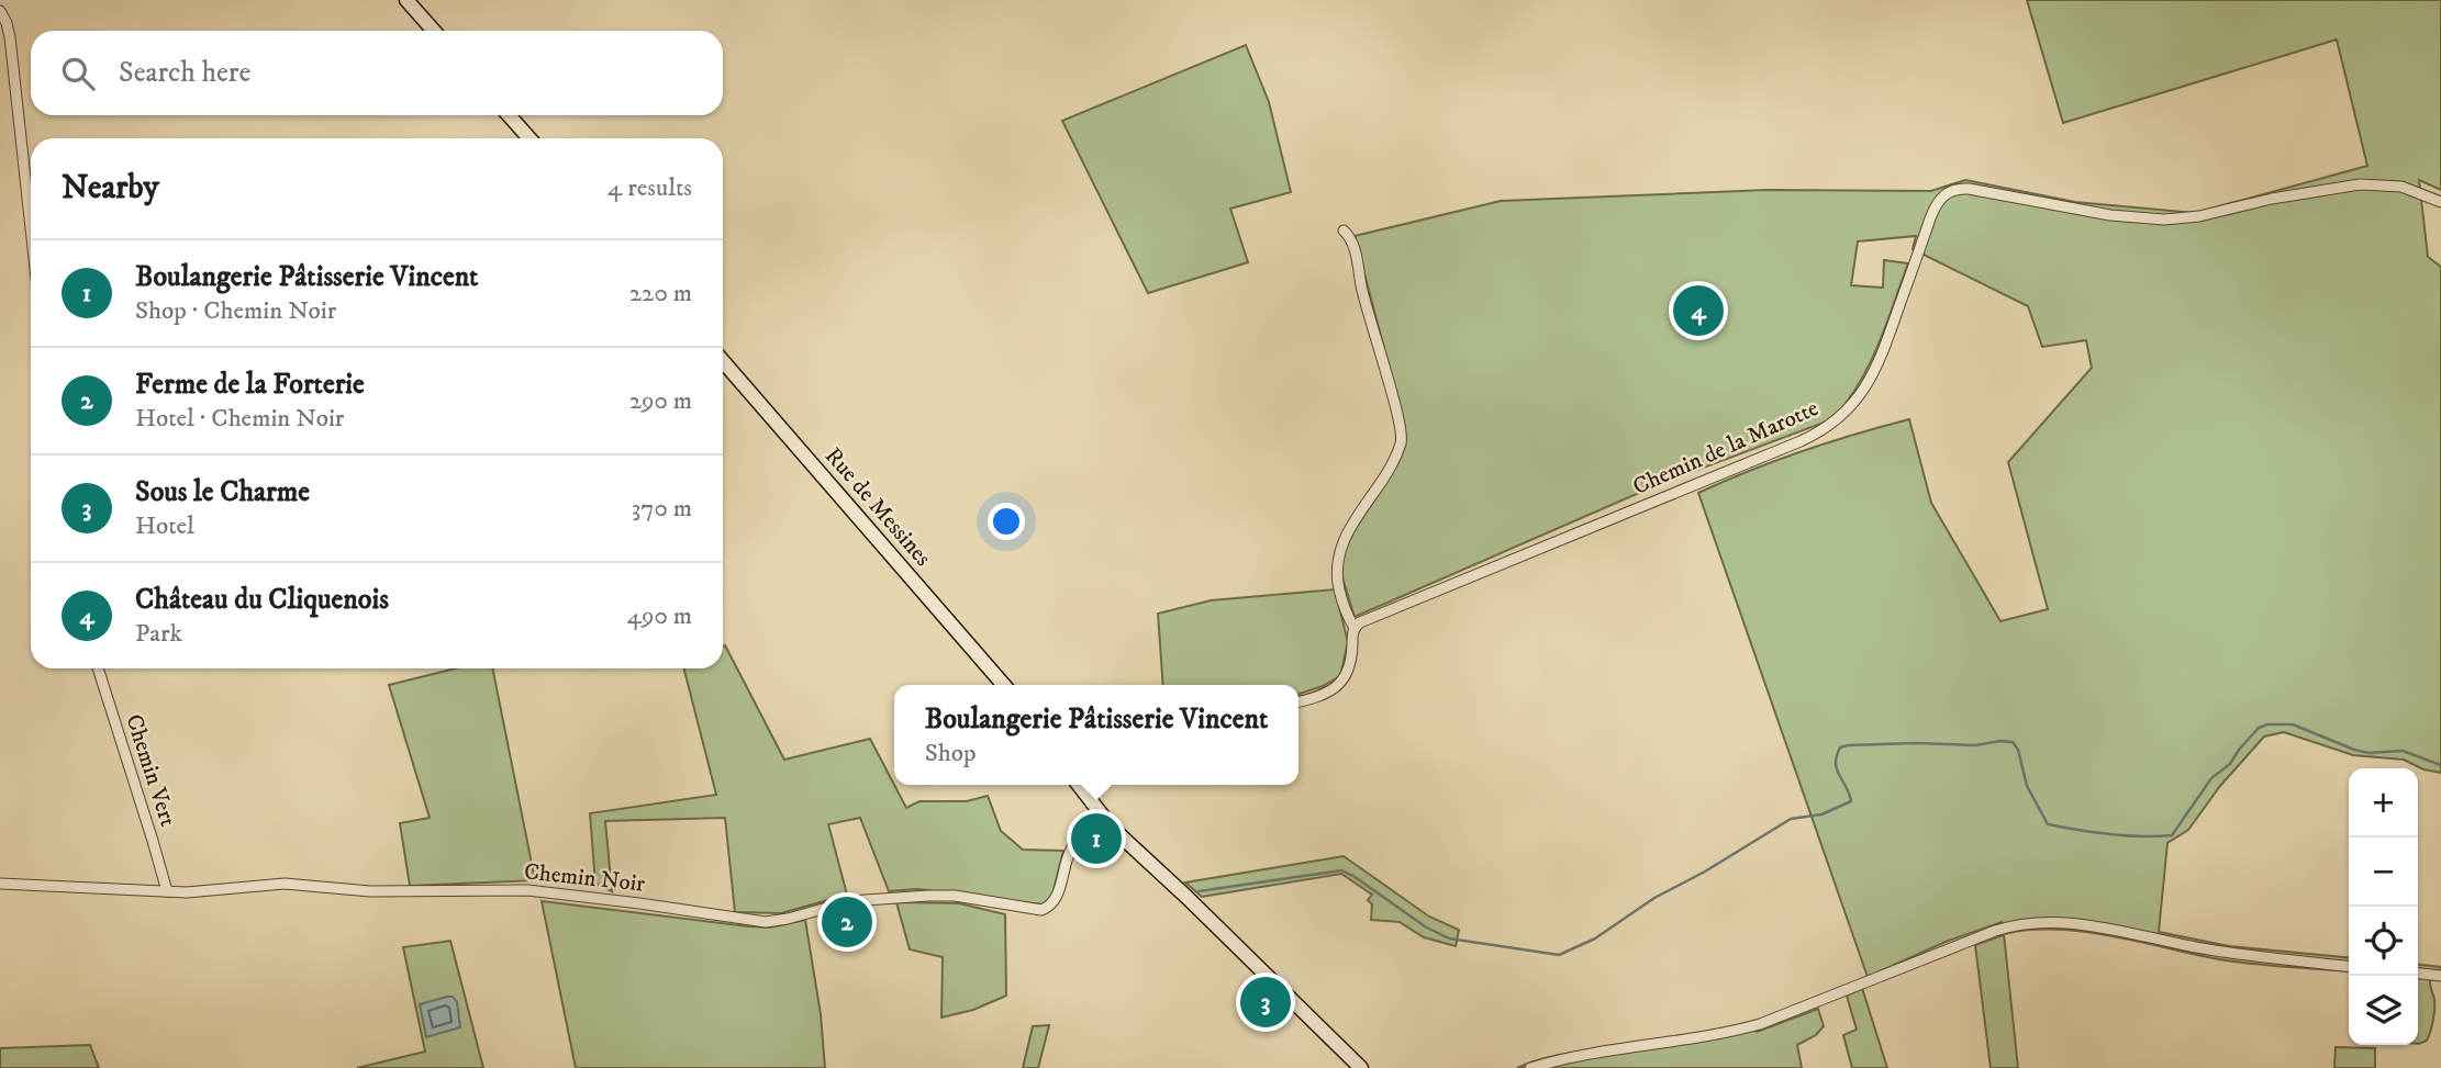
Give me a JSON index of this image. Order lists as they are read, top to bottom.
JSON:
{
  "streets": {
    "main road": ["Rue de Messines"],
    "street": ["Chemin de la Marotte", "Chemin Vert", "Chemin Noir"]
  },
  "crossings": [
    ["Chemin Vert", "Chemin Noir"]
  ],
  "page": {
    "search": "Search here",
    "heading": ["Nearby", "4 results"],
    "list": [
      {
        "mark": "1",
        "name": "Boulangerie Pâtisserie Vincent",
        "note": "Shop · Chemin Noir",
        "value": "220 m"
      },
      {
        "mark": "2",
        "name": "Ferme de la Forterie",
        "note": "Hotel · Chemin Noir",
        "value": "290 m"
      },
      {
        "mark": "3",
        "name": "Sous le Charme",
        "note": "Hotel",
        "value": "370 m"
      },
      {
        "mark": "4",
        "name": "Château du Cliquenois",
        "note": "Park",
        "value": "490 m"
      }
    ],
    "pins": [
      "4",
      "1",
      "2",
      "3"
    ],
    "popup": ["Boulangerie Pâtisserie Vincent", "Shop"],
    "map_buttons": ["+", "−"]
  }
}
